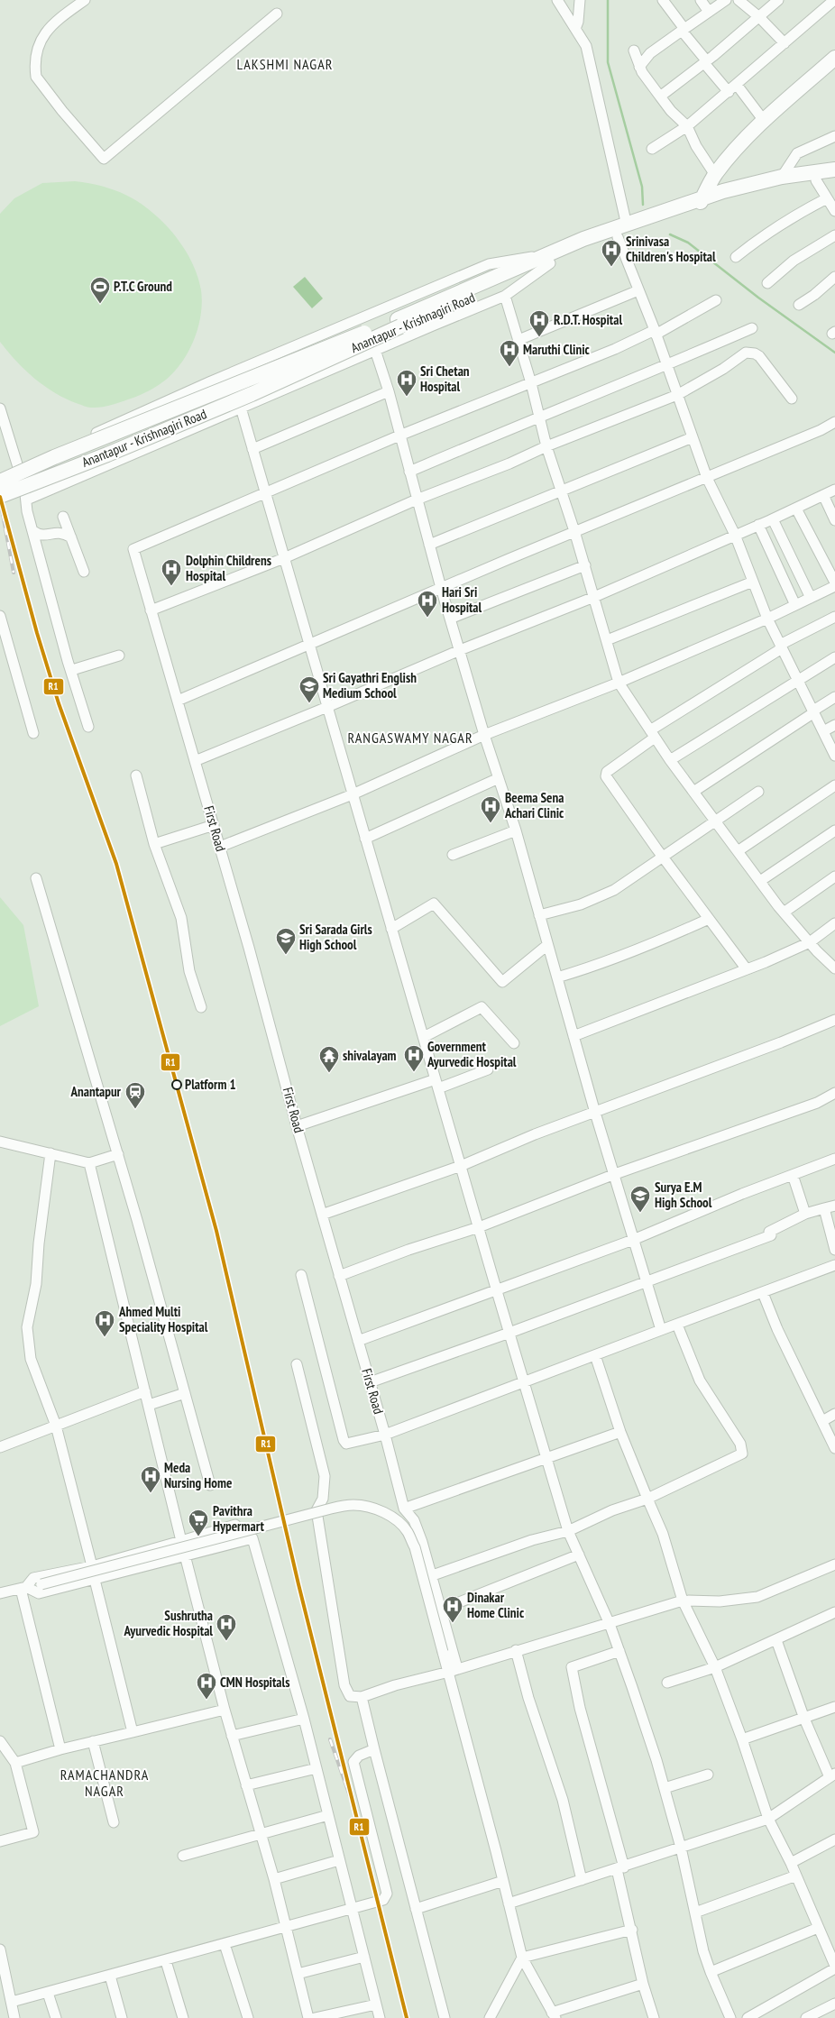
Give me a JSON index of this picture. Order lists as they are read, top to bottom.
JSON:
{
  "streets": {
    "highway": ["Anantapur - Krishnagiri Road"],
    "street": ["First Road"]
  },
  "districts": ["LAKSHMI NAGAR", "RANGASWAMY NAGAR", "RAMACHANDRA NAGAR"],
  "places": {
    "hospital": [
      "Srinivasa Children's Hospital",
      "R.D.T. Hospital",
      "Maruthi Clinic",
      "Sri Chetan Hospital",
      "Dolphin Childrens Hospital",
      "Hari Sri Hospital",
      "Beema Sena Achari Clinic",
      "Government Ayurvedic Hospital",
      "Ahmed Multi Speciality Hospital",
      "Meda Nursing Home",
      "Dinakar Home Clinic",
      "Sushrutha Ayurvedic Hospital",
      "CMN Hospitals"
    ],
    "sports": ["P.T.C Ground"],
    "school or university": ["Sri Gayathri English Medium School", "Sri Sarada Girls High School", "Surya E.M High School"],
    "temple": ["shivalayam"],
    "other": ["Platform 1"],
    "station": ["Anantapur"],
    "supermarket": ["Pavithra Hypermart"]
  },
  "lines": ["transit line R1"]
}
